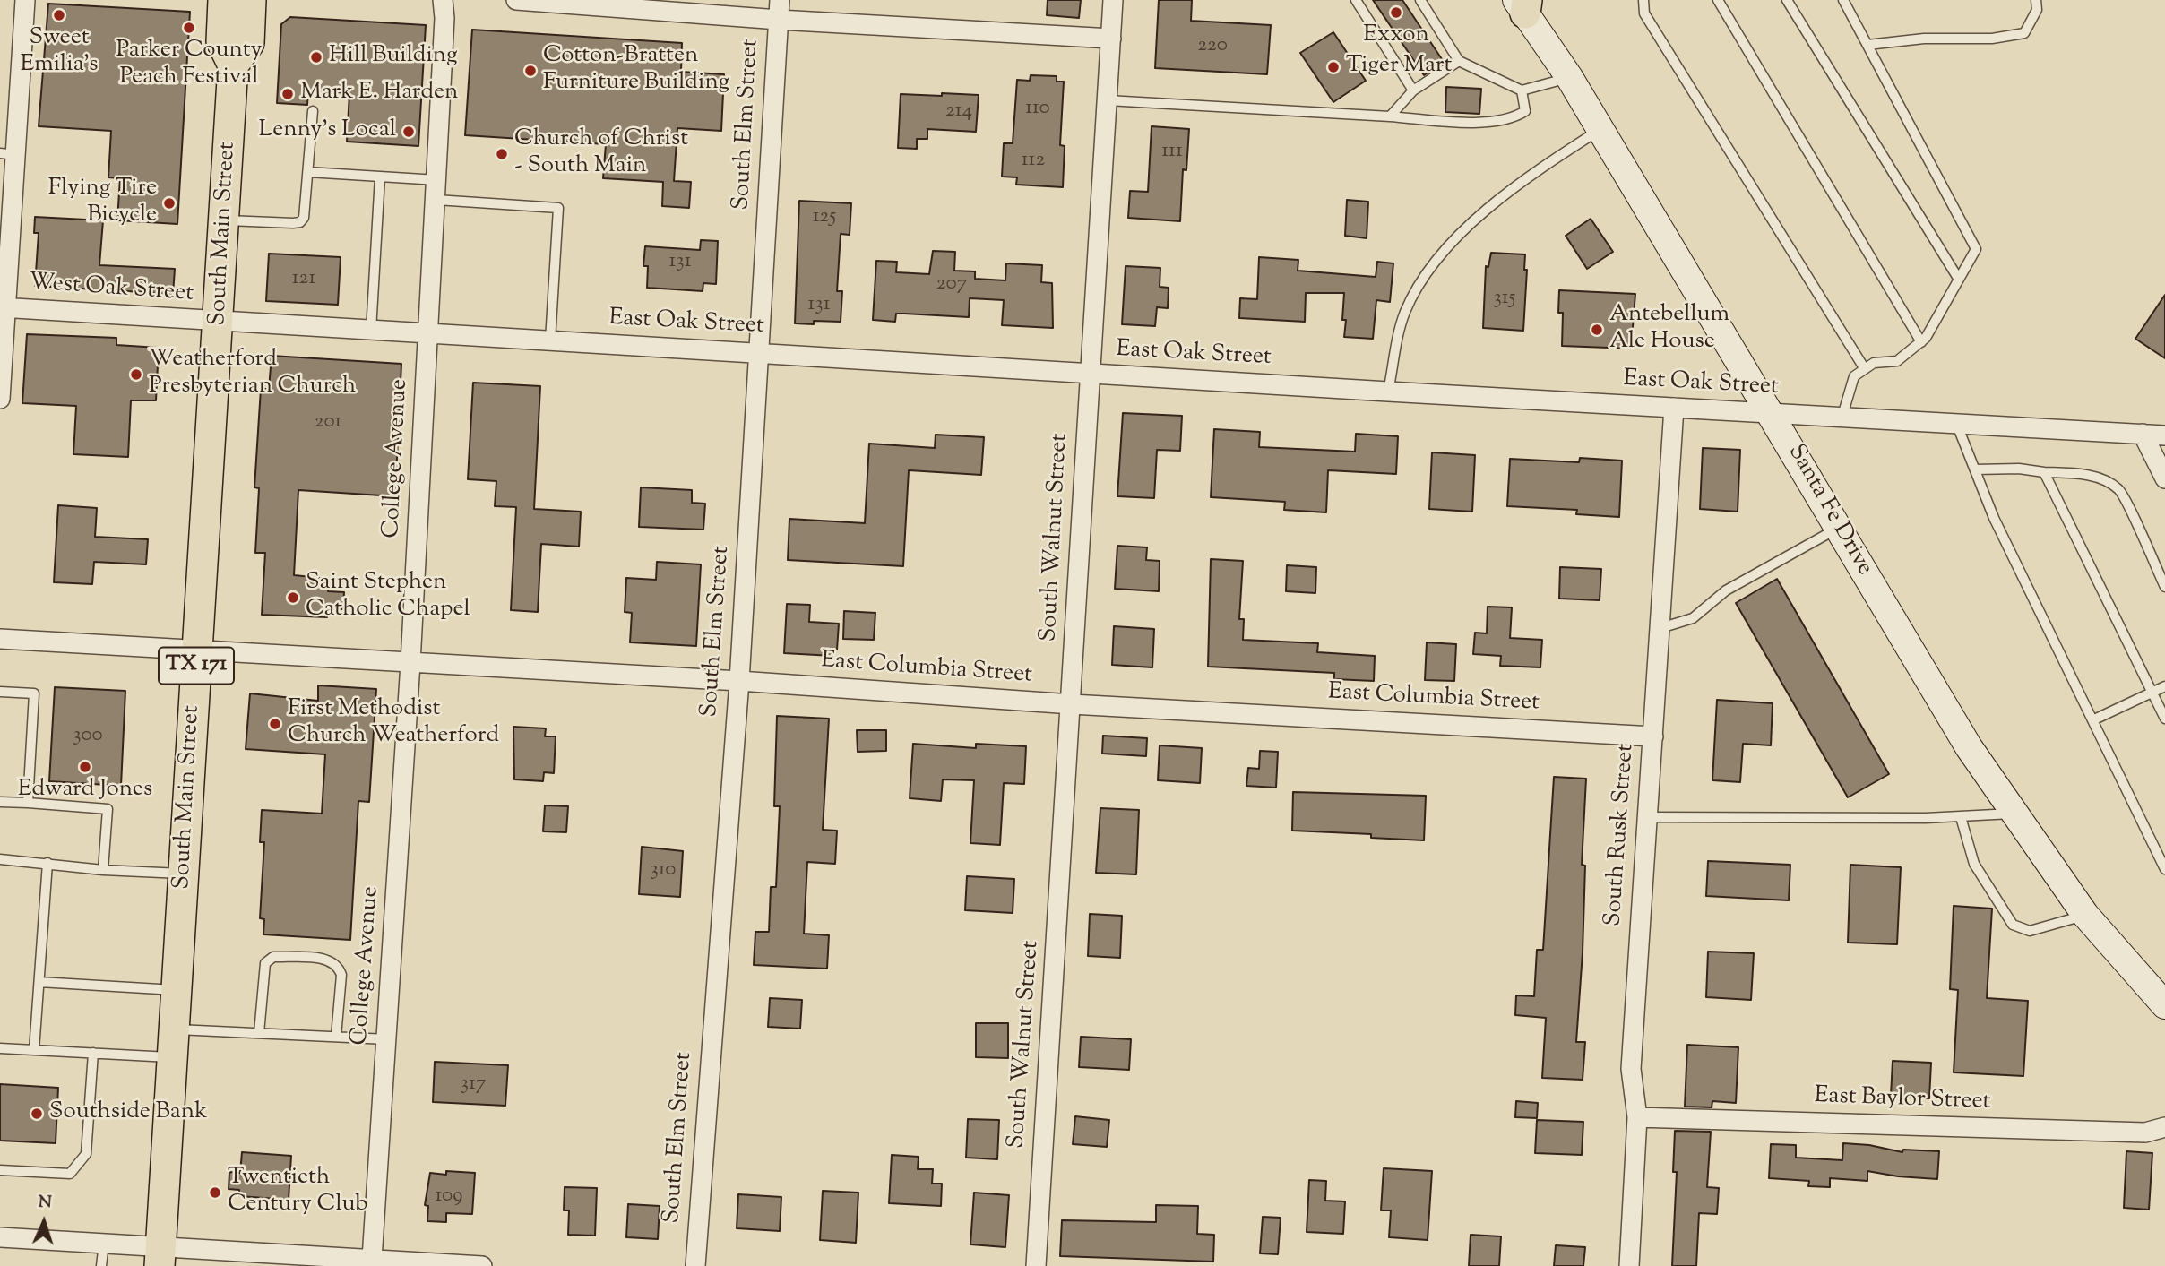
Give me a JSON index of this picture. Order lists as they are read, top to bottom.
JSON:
{
  "streets": {
    "main road": ["South Main Street", "TX 171"],
    "street": [
      "South Elm Street",
      "West Oak Street",
      "East Oak Street",
      "College Avenue",
      "Santa Fe Drive",
      "South Walnut Street",
      "East Columbia Street",
      "South Rusk Street",
      "East Baylor Street"
    ]
  },
  "crossings": [
    ["South Elm Street", "East Oak Street"],
    ["South Elm Street", "East Columbia Street"],
    ["South Main Street", "West Oak Street"],
    ["South Main Street", "East Oak Street"],
    ["South Main Street", "East Columbia Street"],
    ["West Oak Street", "East Oak Street"],
    ["East Oak Street", "College Avenue"],
    ["East Oak Street", "Santa Fe Drive"],
    ["East Oak Street", "South Walnut Street"],
    ["East Oak Street", "South Rusk Street"],
    ["College Avenue", "East Columbia Street"],
    ["South Walnut Street", "East Columbia Street"],
    ["East Columbia Street", "South Rusk Street"],
    ["South Rusk Street", "East Baylor Street"]
  ],
  "places": [
    "Exxon",
    "Sweet Emilia's",
    "Parker County Peach Festival",
    "Hill Building",
    "Tiger Mart",
    "Cotton-Bratten Furniture Building",
    "Mark E. Harden",
    "Lenny's Local",
    "Church of Christ - South Main",
    "Flying Tire Bicycle",
    "Antebellum Ale House",
    "Weatherford Presbyterian Church",
    "Saint Stephen Catholic Chapel",
    "First Methodist Church Weatherford",
    "Edward Jones",
    "Southside Bank",
    "Twentieth Century Club"
  ],
  "house_numbers": [
    "220",
    "110",
    "214",
    "111",
    "112",
    "125",
    "131",
    "121",
    "207",
    "315",
    "131",
    "201",
    "300",
    "310",
    "317",
    "109"
  ],
  "north": "top"
}
